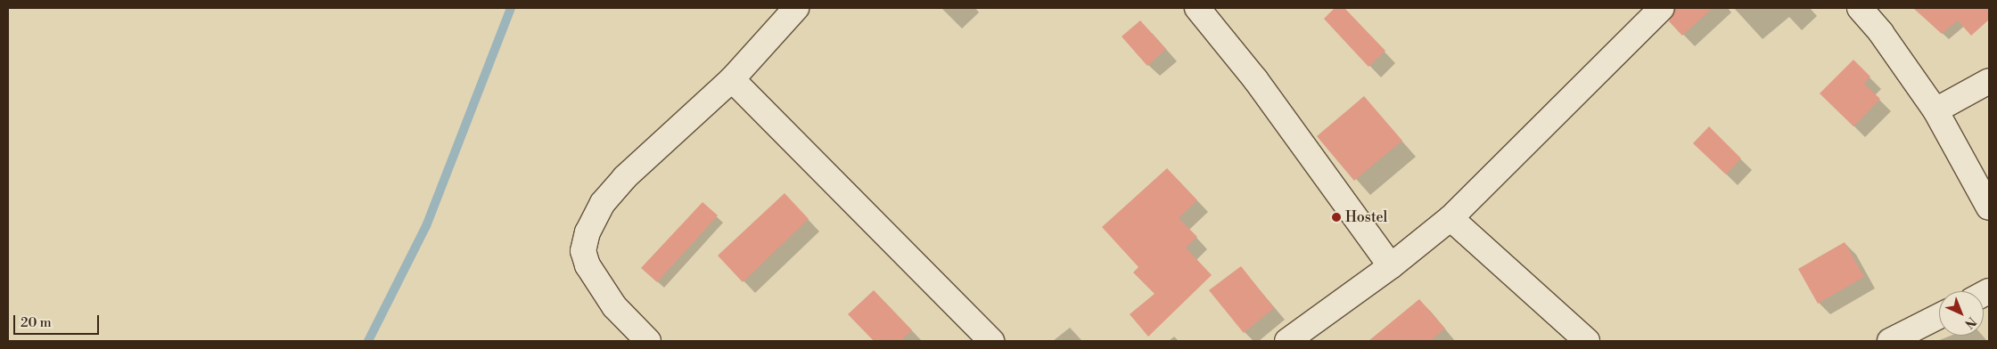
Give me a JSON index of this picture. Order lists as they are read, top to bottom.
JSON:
{
  "places": ["Hostel"],
  "scale_bar": "20 m",
  "north": "bottom right"
}
